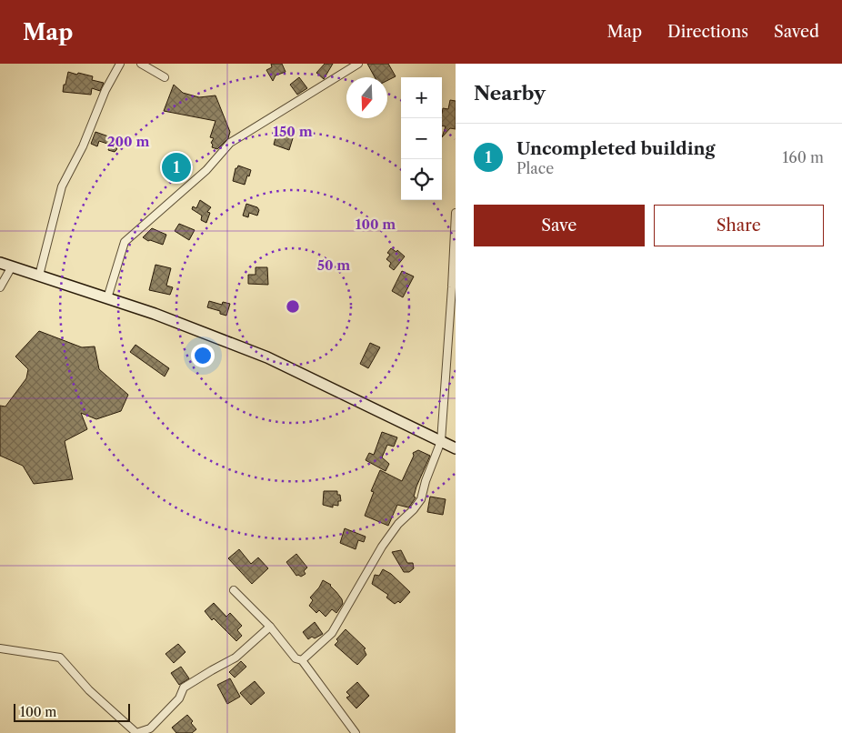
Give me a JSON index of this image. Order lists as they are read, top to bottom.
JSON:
{
  "scale_bar": "100 m",
  "north": "bottom",
  "page": {
    "header": "Map",
    "nav": ["Map", "Directions", "Saved"],
    "heading": "Nearby",
    "map_buttons": ["+", "−"],
    "list": [
      {
        "mark": "1",
        "name": "Uncompleted building",
        "note": "Place",
        "value": "160 m"
      }
    ],
    "pins": "1",
    "buttons": ["Save", "Share"],
    "scale": "100 m"
  },
  "rings": [
    "150 m",
    "200 m",
    "100 m",
    "50 m"
  ]
}
